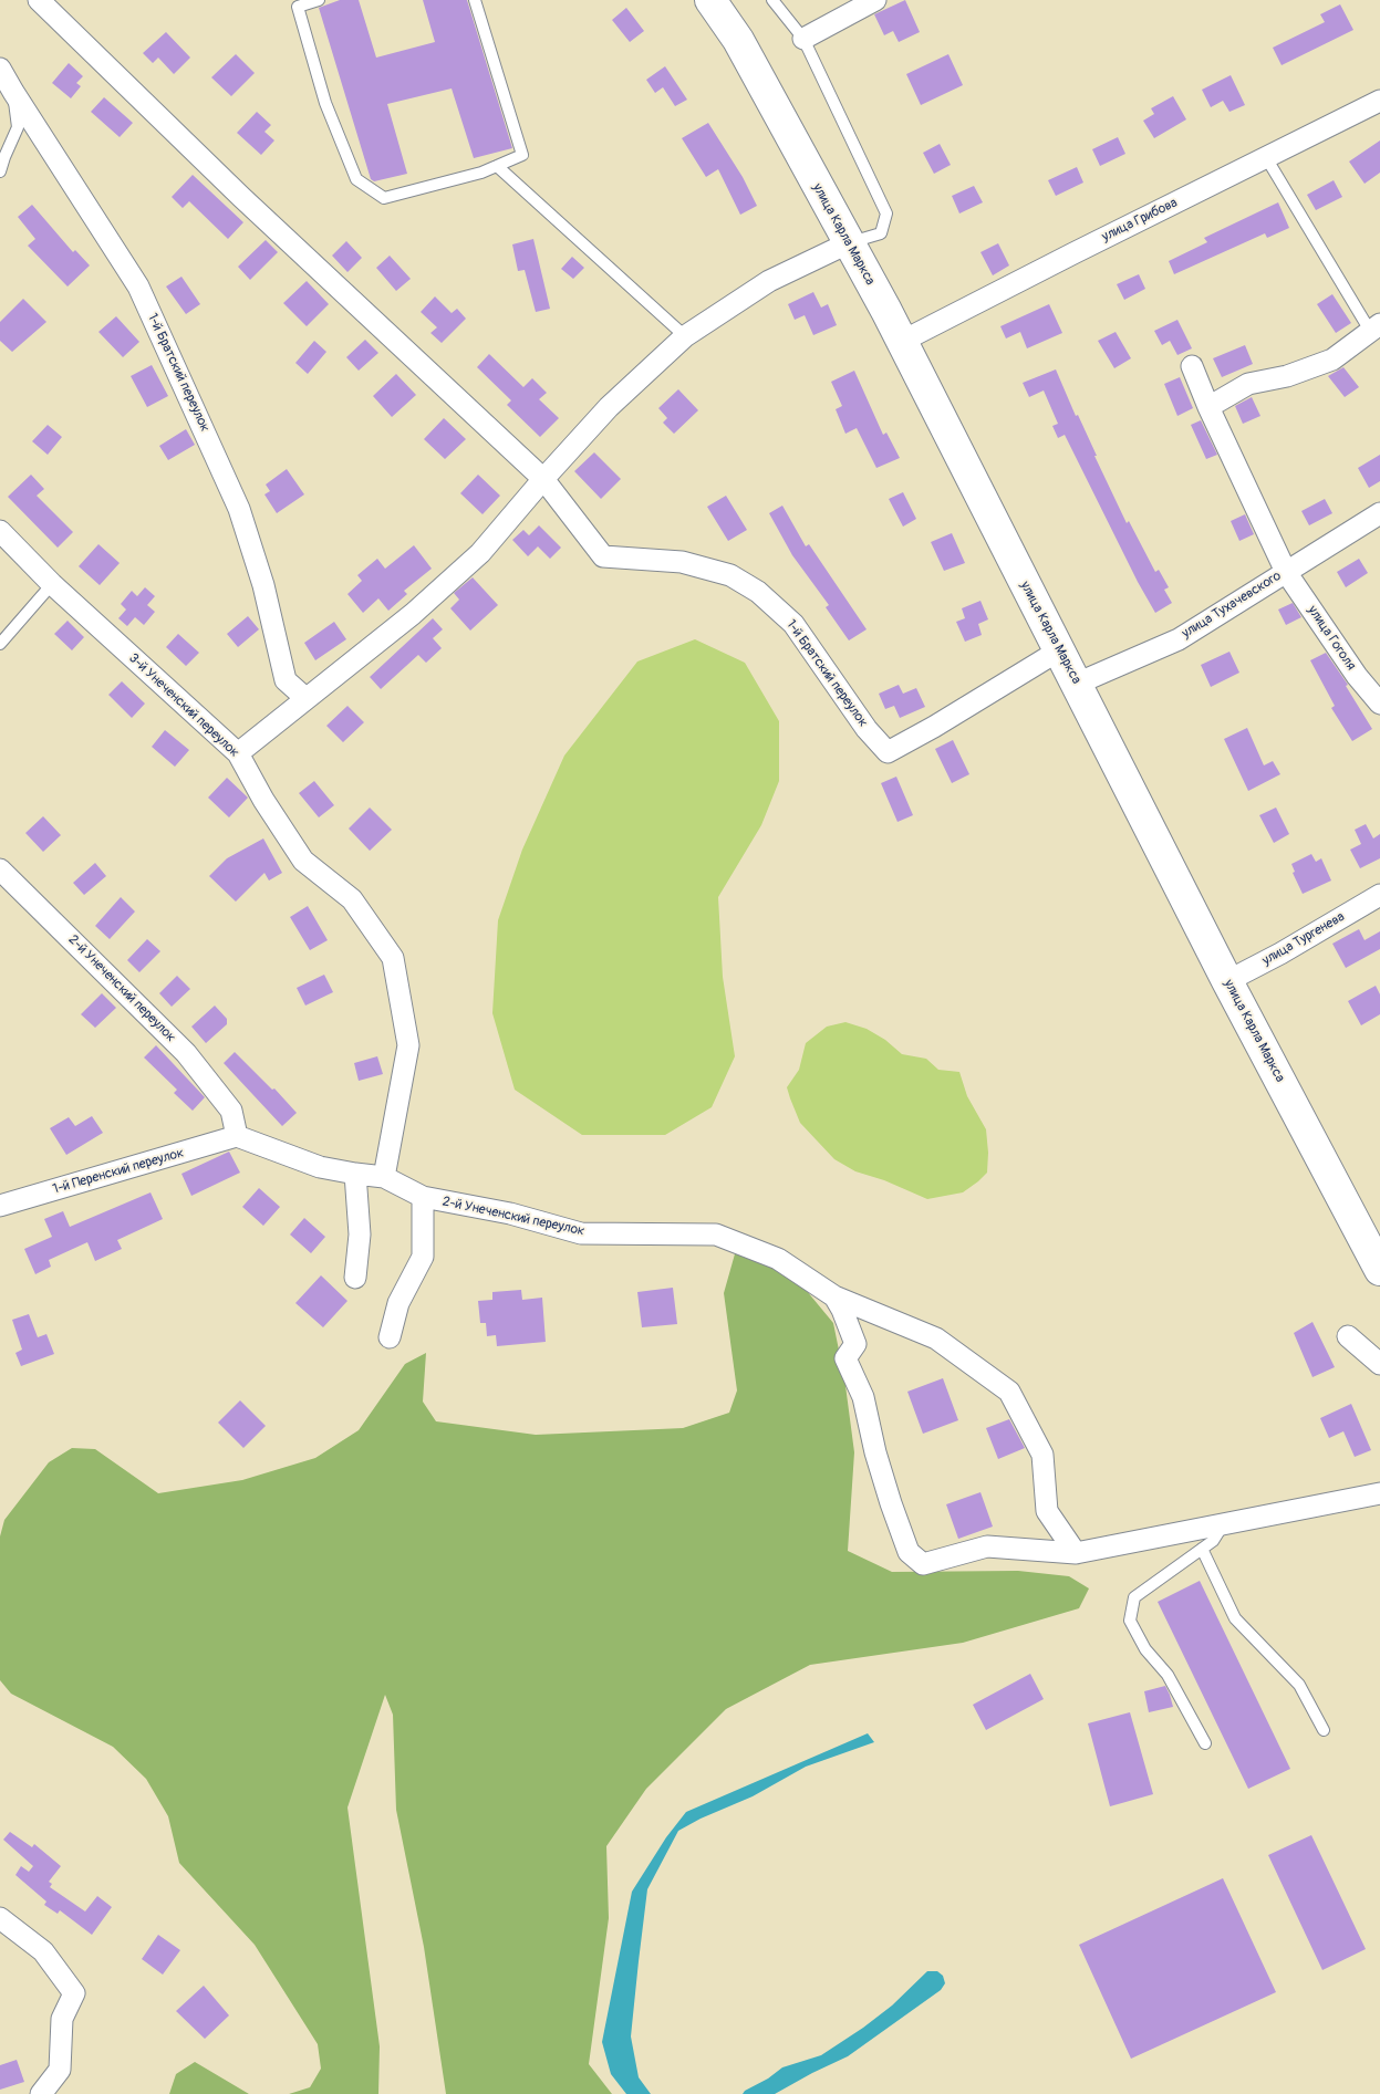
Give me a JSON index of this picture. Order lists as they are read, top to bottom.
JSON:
{
  "streets": {
    "main road": ["улица Карла Маркса"],
    "street": [
      "улица Грибова",
      "1-й Братский переулок",
      "улица Тухачевского",
      "улица Гоголя",
      "3-й Унеченский переулок",
      "улица Тургенева",
      "2-й Унеченский переулок",
      "1-й Перенский переулок"
    ]
  },
  "crossings": [
    ["улица Грибова", "улица Карла Маркса"],
    ["улица Карла Маркса", "1-й Братский переулок"],
    ["улица Карла Маркса", "улица Тухачевского"],
    ["улица Карла Маркса", "улица Тургенева"],
    ["улица Тухачевского", "улица Гоголя"],
    ["3-й Унеченский переулок", "2-й Унеченский переулок"],
    ["2-й Унеченский переулок", "1-й Перенский переулок"]
  ]
}
